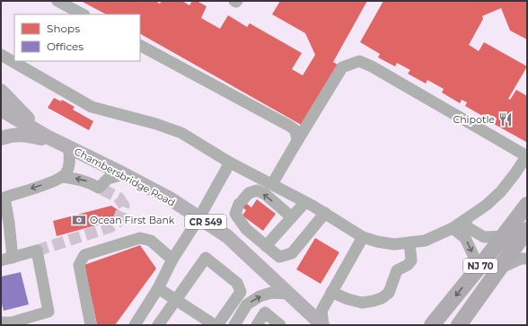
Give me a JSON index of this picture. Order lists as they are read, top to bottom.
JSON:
{
  "streets": {
    "highway": ["NJ 70"],
    "main road": ["Chambersbridge Road", "CR 549"]
  },
  "crossings": [
    ["Chambersbridge Road", "CR 549"]
  ],
  "places": {
    "restaurant": ["Chipotle"],
    "bank": ["Ocean First Bank"]
  },
  "legend": ["Shops", "Offices"]
}
